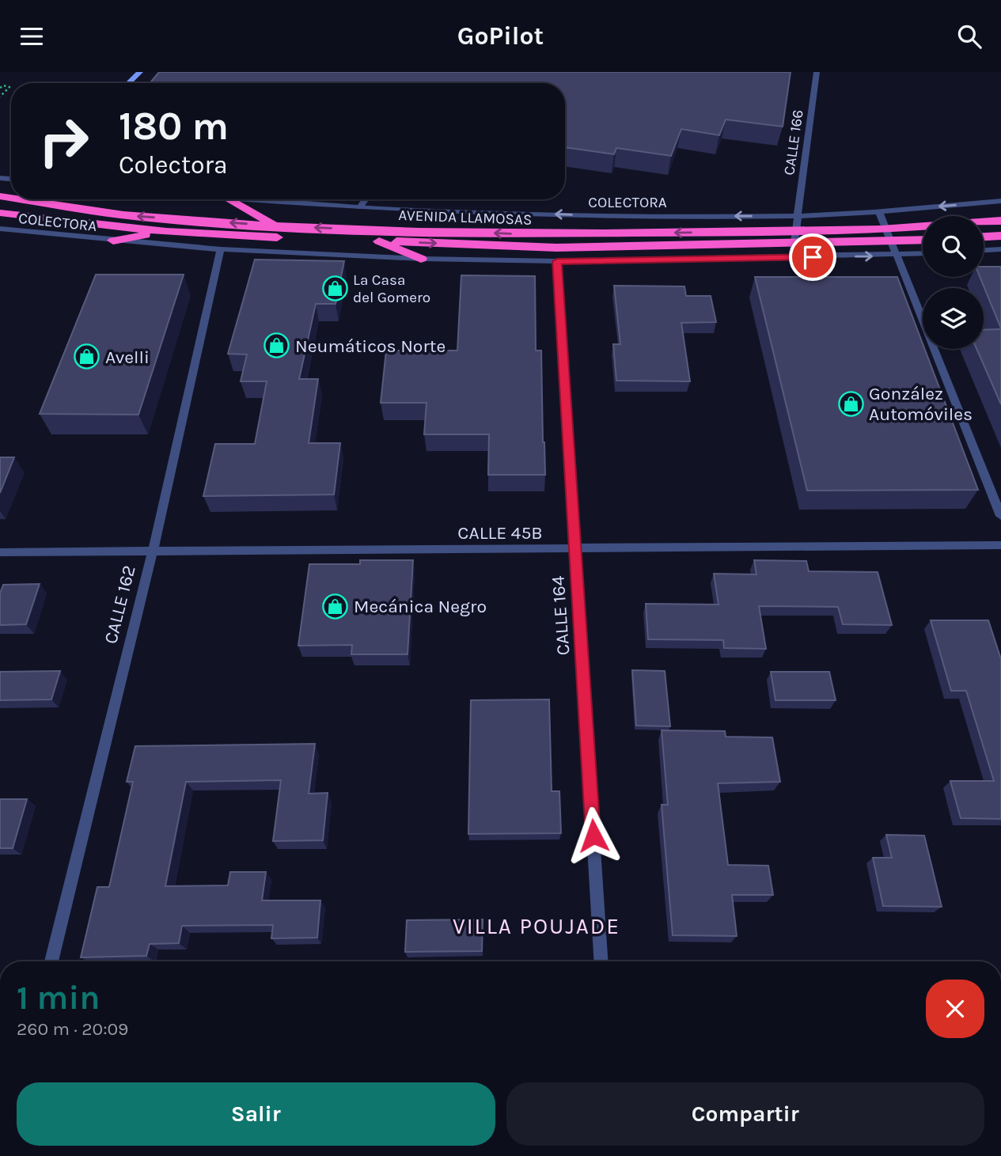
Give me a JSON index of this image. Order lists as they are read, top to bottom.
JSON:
{
  "streets": {
    "highway": ["AVENIDA LLAMOSAS"],
    "street": [
      "CALLE 166",
      "COLECTORA",
      "CALLE 45B",
      "CALLE 162",
      "CALLE 164"
    ]
  },
  "crossings": [
    ["CALLE 166", "COLECTORA"],
    ["CALLE 166", "AVENIDA LLAMOSAS"],
    ["COLECTORA", "CALLE 162"],
    ["CALLE 45B", "CALLE 162"],
    ["CALLE 45B", "CALLE 164"]
  ],
  "districts": ["VILLA POUJADE"],
  "places": {
    "shop": [
      "La Casa del Gomero",
      "Neumáticos Norte",
      "Avelli",
      "González Automóviles",
      "Mecánica Negro"
    ]
  },
  "page": {
    "header": "GoPilot",
    "turn": ["180 m", "Colectora"],
    "heading": ["1 min", "260 m · 20:09"],
    "buttons": ["Salir", "Compartir"]
  }
}
